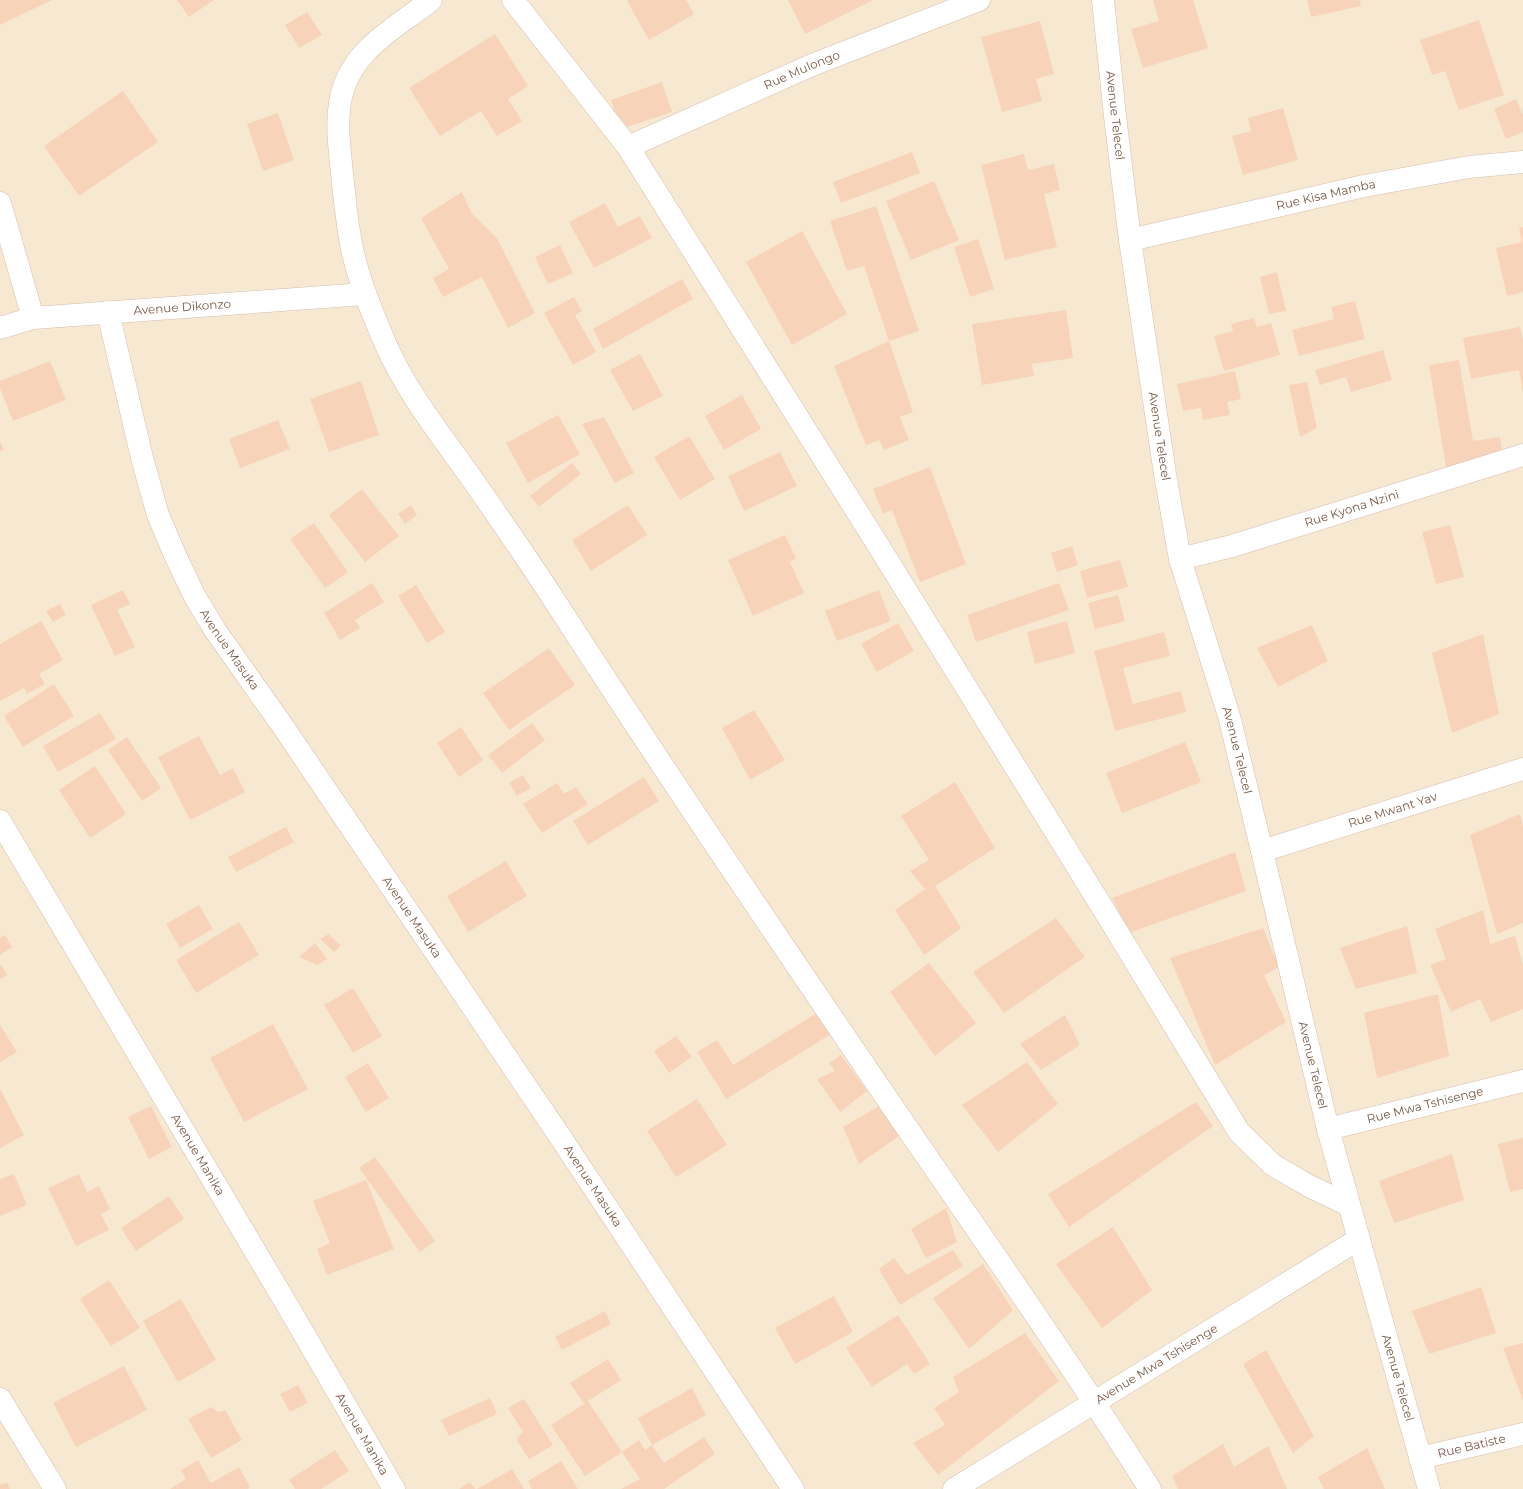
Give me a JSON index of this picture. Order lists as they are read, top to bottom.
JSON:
{
  "streets": {
    "street": [
      "Rue Mulongo",
      "Avenue Telecel",
      "Rue Kisa Mamba",
      "Avenue Dikonzo",
      "Rue Kyona Nzini",
      "Avenue Masuka",
      "Rue Mwant Yav",
      "Rue Mwa Tshisenge",
      "Avenue Manika",
      "Avenue Mwa Tshisenge",
      "Rue Batiste"
    ]
  },
  "crossings": [
    ["Avenue Telecel", "Rue Kisa Mamba"],
    ["Avenue Telecel", "Rue Kyona Nzini"],
    ["Avenue Telecel", "Rue Mwant Yav"],
    ["Avenue Telecel", "Rue Mwa Tshisenge"],
    ["Avenue Telecel", "Avenue Mwa Tshisenge"],
    ["Avenue Telecel", "Rue Batiste"],
    ["Avenue Dikonzo", "Avenue Masuka"]
  ]
}
